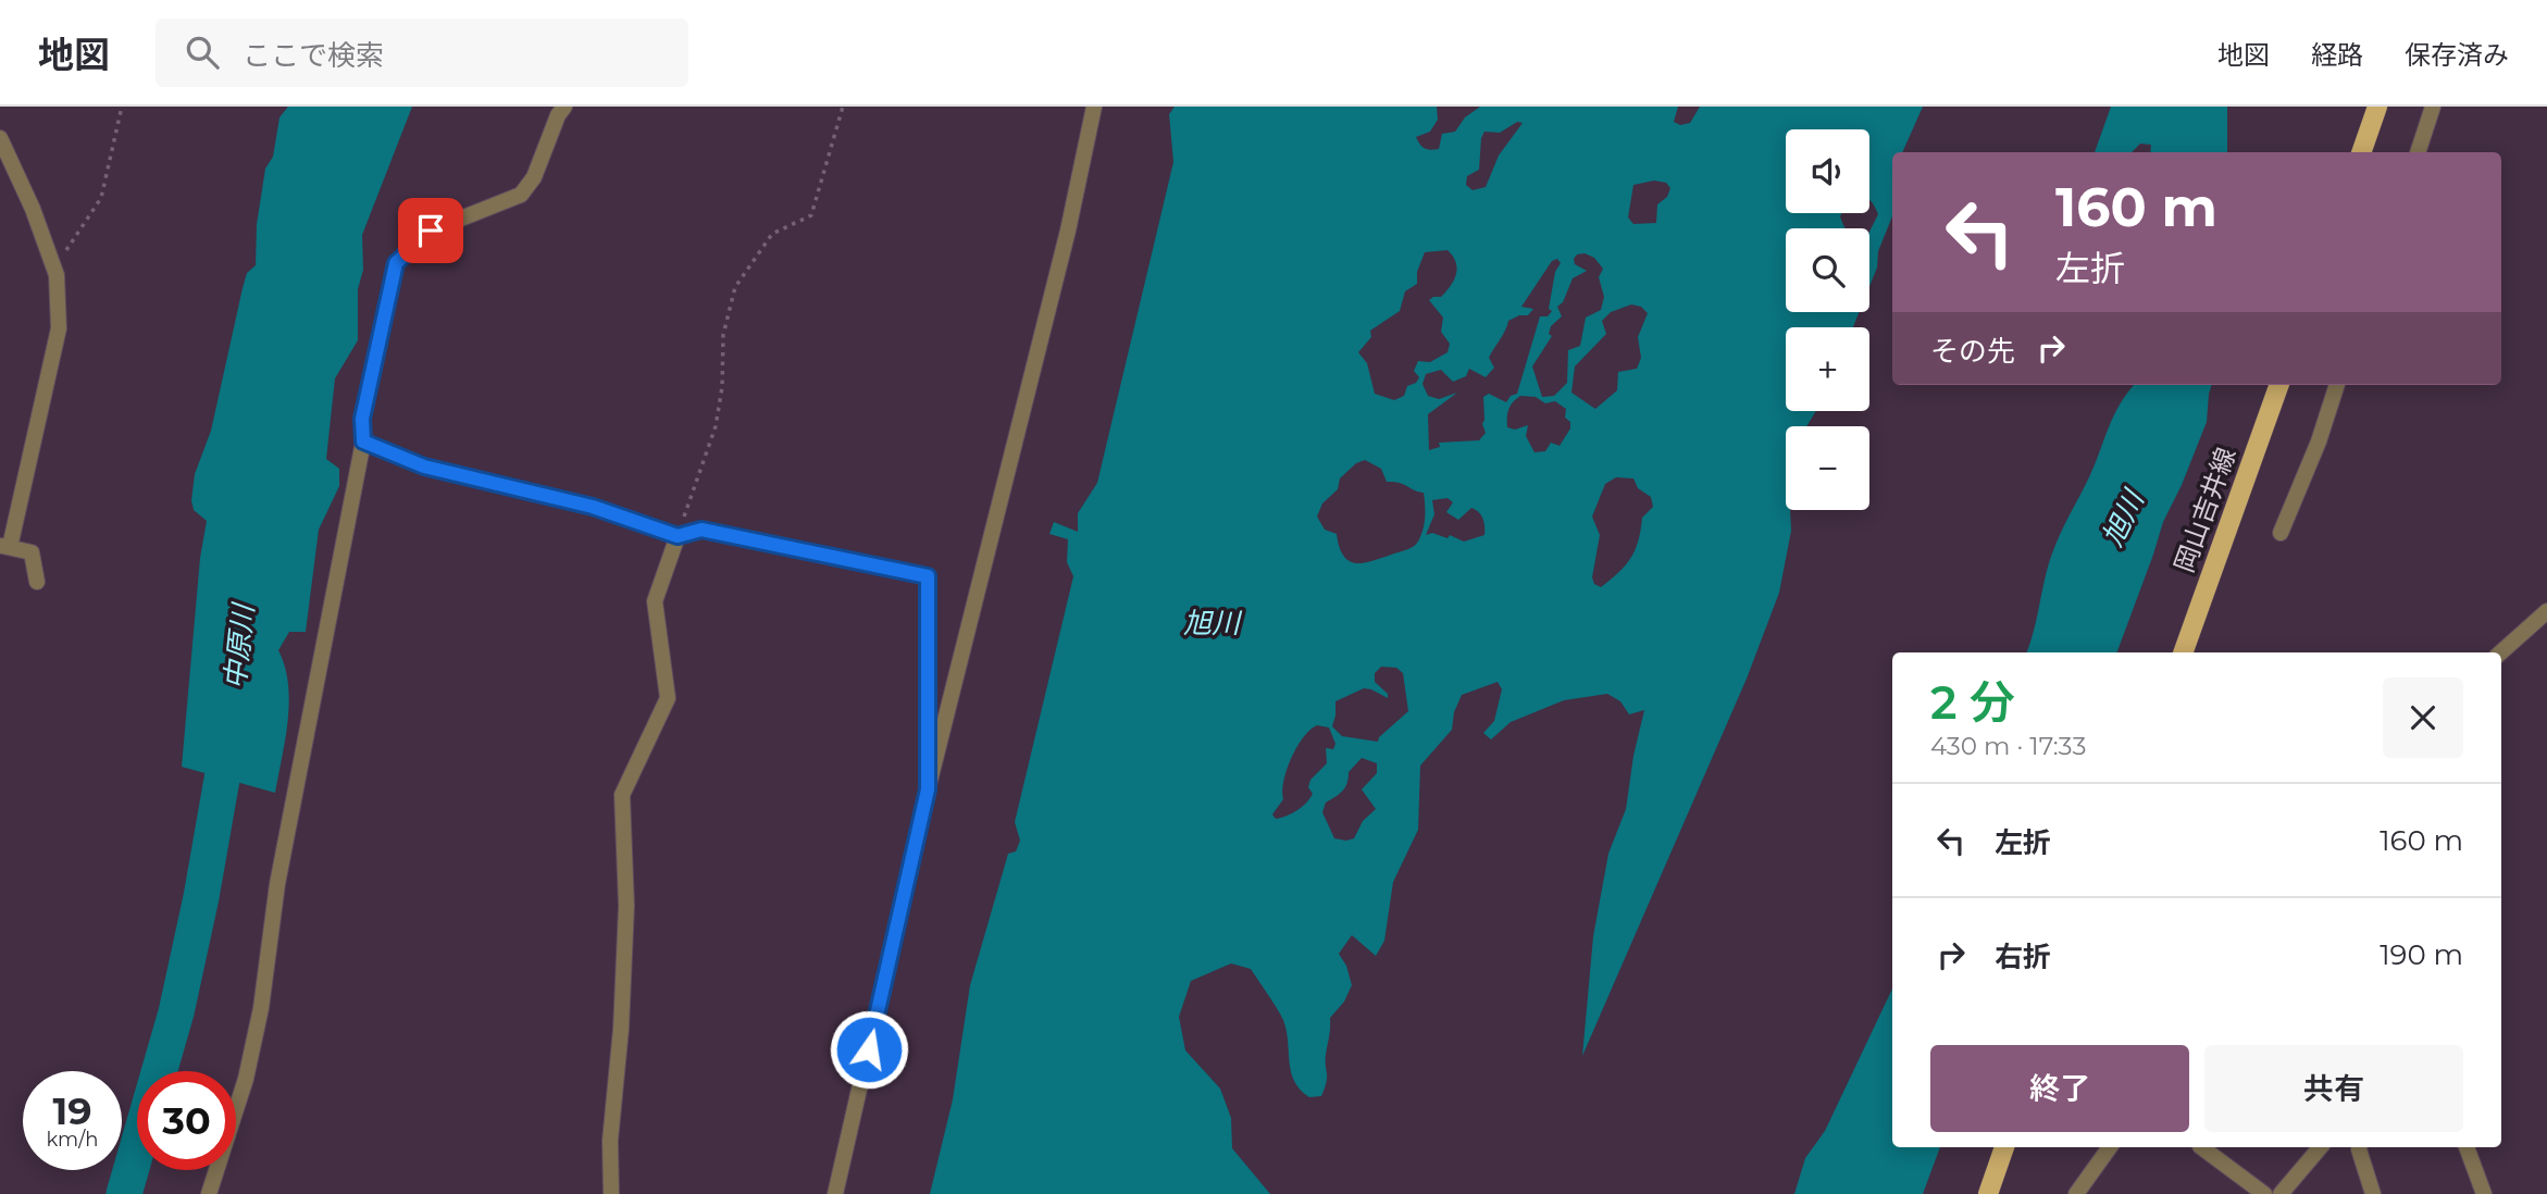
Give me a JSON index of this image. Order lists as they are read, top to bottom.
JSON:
{
  "streets": {
    "main road": ["岡山吉井線"]
  },
  "water": ["旭川", "中原川"],
  "page": {
    "header": "地図",
    "search": "ここで検索",
    "nav": ["地図", "経路", "保存済み"],
    "map_buttons": ["+", "−"],
    "turn": ["160 m", "左折"],
    "then": "その先",
    "heading": ["2 分", "430 m · 17:33"],
    "list": [
      {
        "name": "左折",
        "value": "160 m"
      },
      {
        "name": "右折",
        "value": "190 m"
      }
    ],
    "buttons": ["終了", "共有"],
    "speed": "19 km/h",
    "limit": "30"
  }
}
